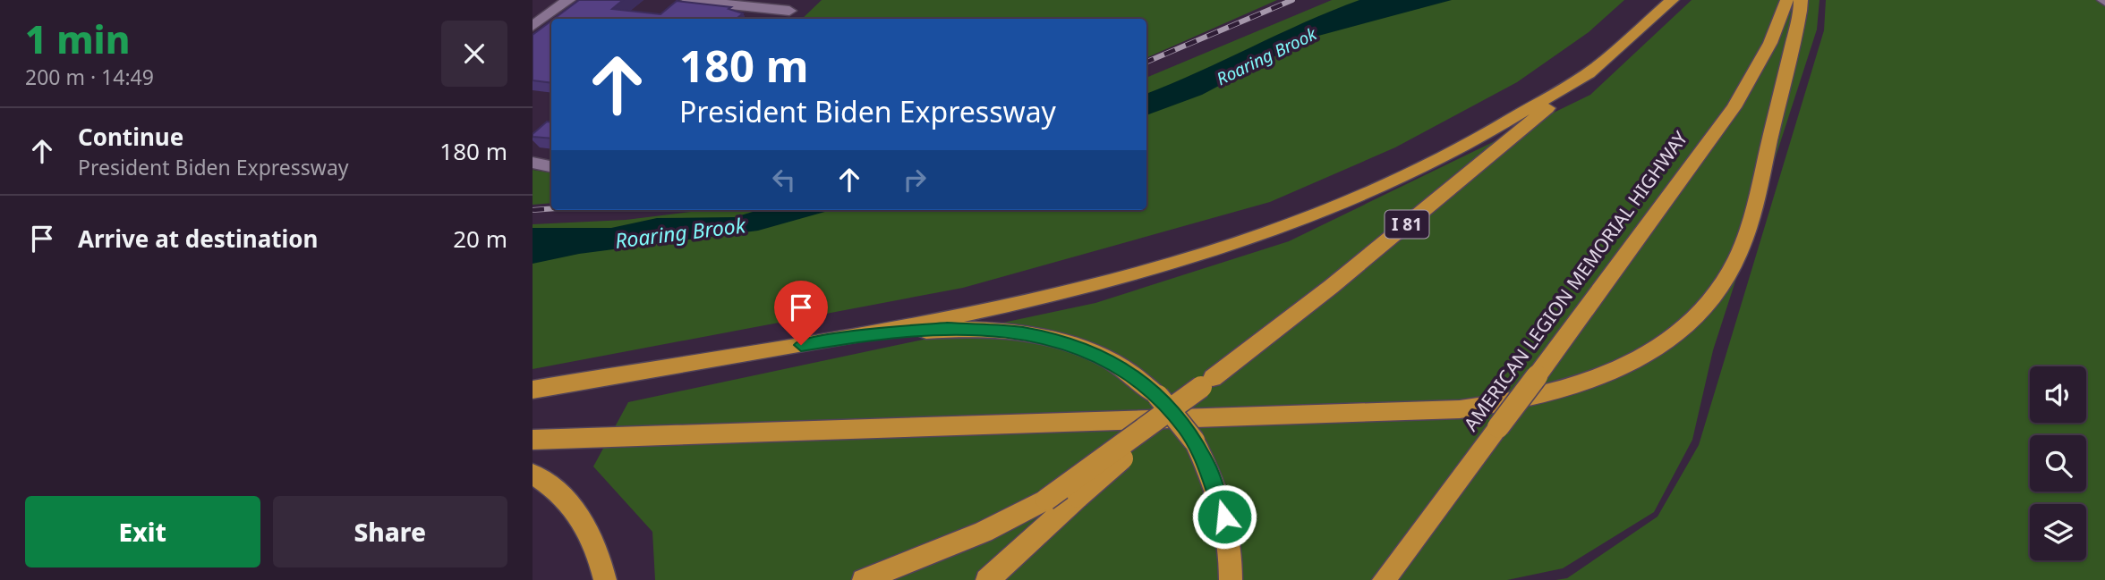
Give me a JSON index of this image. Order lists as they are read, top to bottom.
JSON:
{
  "streets": {
    "highway": ["I 81", "AMERICAN LEGION MEMORIAL HIGHWAY"]
  },
  "water": ["Roaring Brook"],
  "page": {
    "heading": ["1 min", "200 m · 14:49"],
    "turn": ["180 m", "President Biden Expressway"],
    "list": [
      {
        "name": "Continue",
        "note": "President Biden Expressway",
        "value": "180 m"
      },
      {
        "name": "Arrive at destination",
        "value": "20 m"
      }
    ],
    "buttons": ["Exit", "Share"]
  }
}
